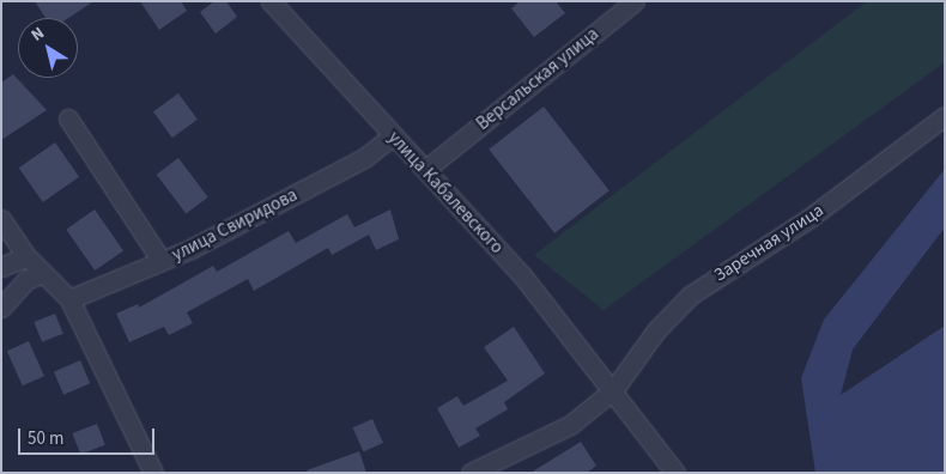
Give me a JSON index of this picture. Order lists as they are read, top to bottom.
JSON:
{
  "streets": {
    "street": [
      "Версальская улица",
      "улица Кабалевского",
      "улица Свиридова",
      "Заречная улица"
    ]
  },
  "crossings": [
    ["Версальская улица", "улица Кабалевского"],
    ["улица Кабалевского", "улица Свиридова"],
    ["улица Кабалевского", "Заречная улица"]
  ],
  "scale_bar": "50 m",
  "north": "top left"
}
